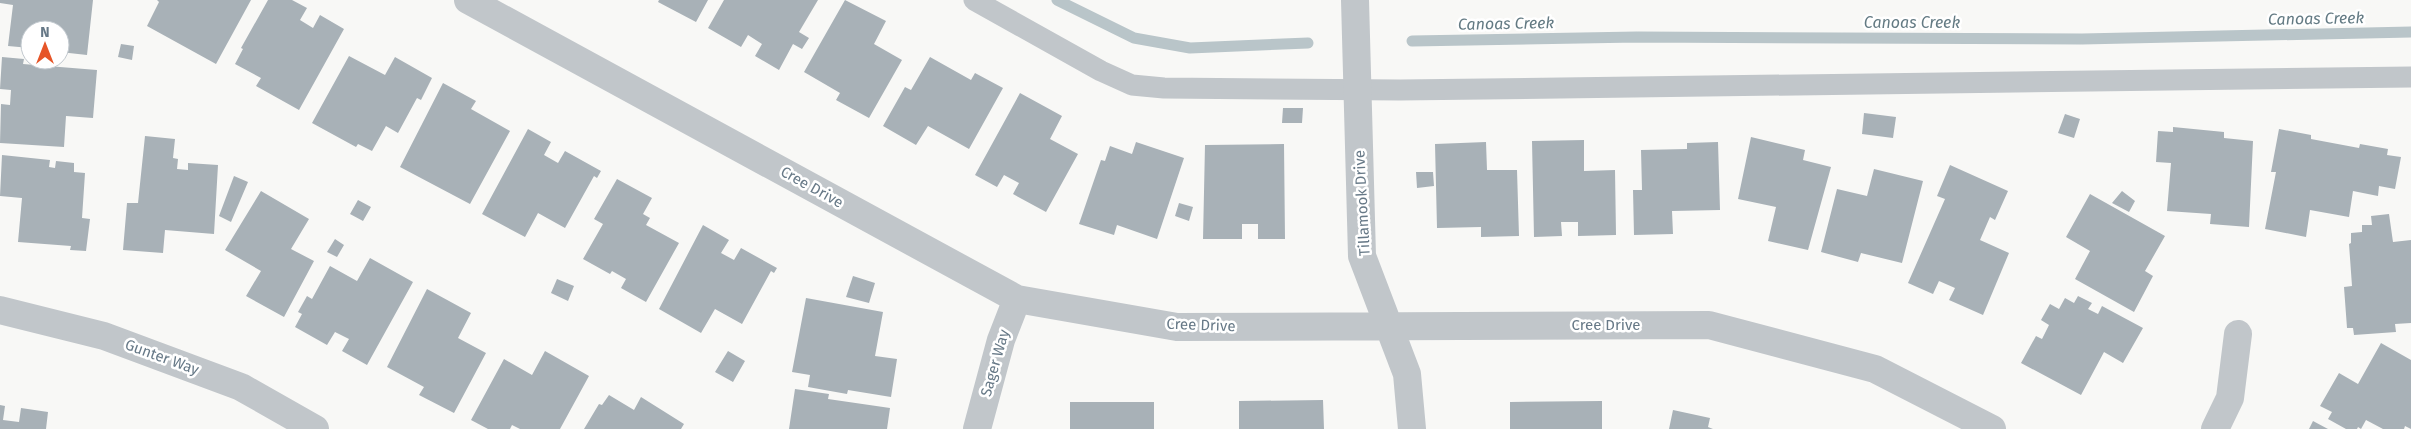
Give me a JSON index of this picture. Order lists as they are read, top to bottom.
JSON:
{
  "streets": {
    "street": [
      "Cree Drive",
      "Tillamook Drive",
      "Gunter Way",
      "Sager Way"
    ]
  },
  "crossings": [
    ["Cree Drive", "Tillamook Drive"],
    ["Cree Drive", "Sager Way"]
  ],
  "water": ["Canoas Creek"],
  "north": "top"
}
